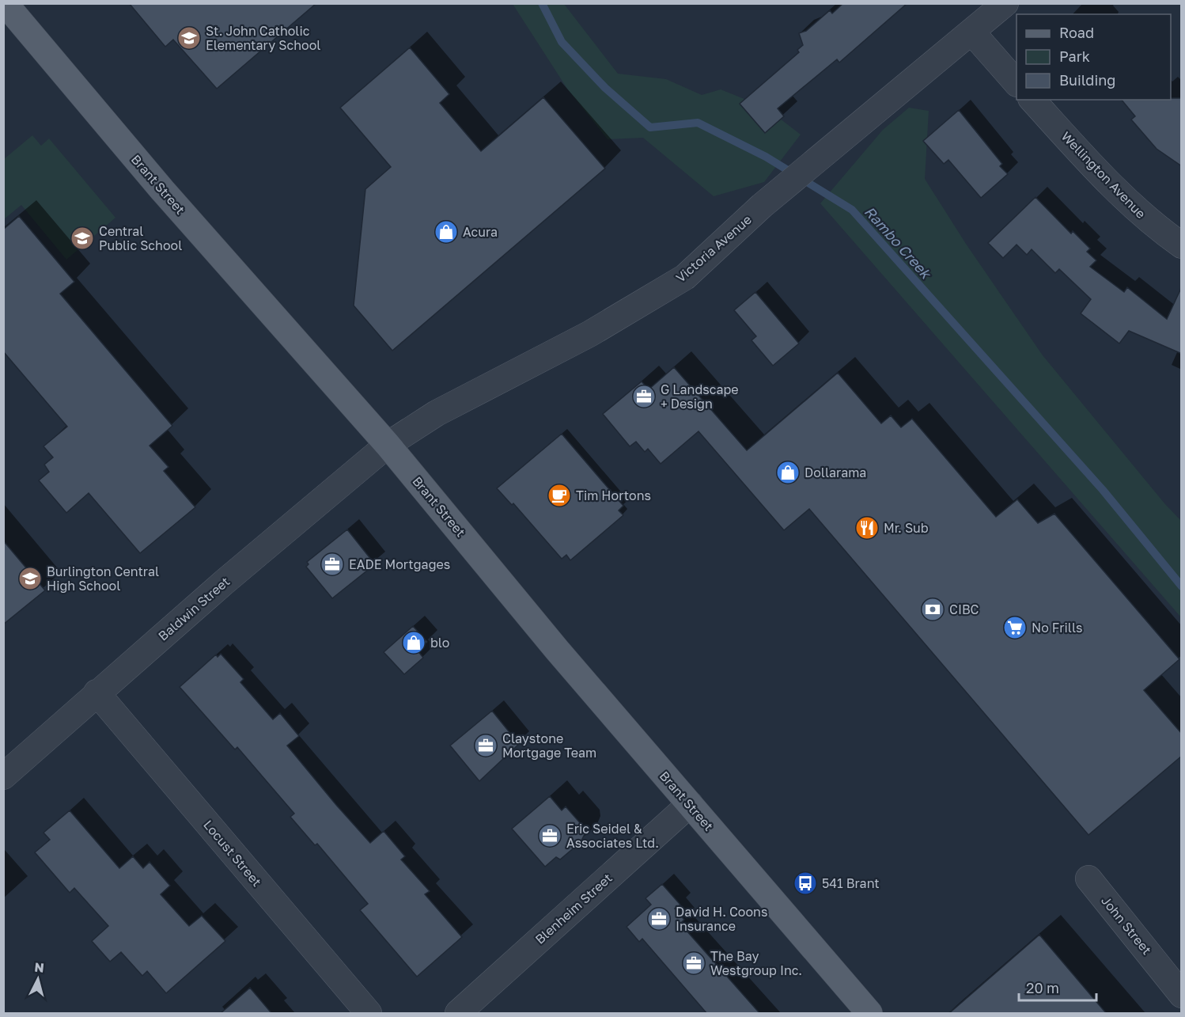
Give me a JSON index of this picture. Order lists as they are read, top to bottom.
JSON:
{
  "streets": {
    "main road": ["Brant Street"],
    "street": [
      "Wellington Avenue",
      "Victoria Avenue",
      "Baldwin Street",
      "Locust Street",
      "Blenheim Street",
      "John Street"
    ]
  },
  "crossings": [
    ["Brant Street", "Victoria Avenue"],
    ["Brant Street", "Baldwin Street"],
    ["Brant Street", "Blenheim Street"],
    ["Victoria Avenue", "Baldwin Street"],
    ["Baldwin Street", "Locust Street"]
  ],
  "water": ["Rambo Creek"],
  "places": {
    "school or university": ["St. John Catholic Elementary School", "Central Public School", "Burlington Central High School"],
    "shop": ["Acura", "Dollarama", "blo"],
    "office": [
      "G Landscape + Design",
      "EADE Mortgages",
      "Claystone Mortgage Team",
      "Eric Seidel & Associates Ltd.",
      "David H. Coons Insurance",
      "The Bay Westgroup Inc."
    ],
    "cafe": ["Tim Hortons"],
    "restaurant": ["Mr. Sub"],
    "bank": ["CIBC"],
    "supermarket": ["No Frills"],
    "bus stop": ["541 Brant"]
  },
  "legend": ["Road", "Park", "Building"],
  "scale_bar": "20 m",
  "north": "top"
}
